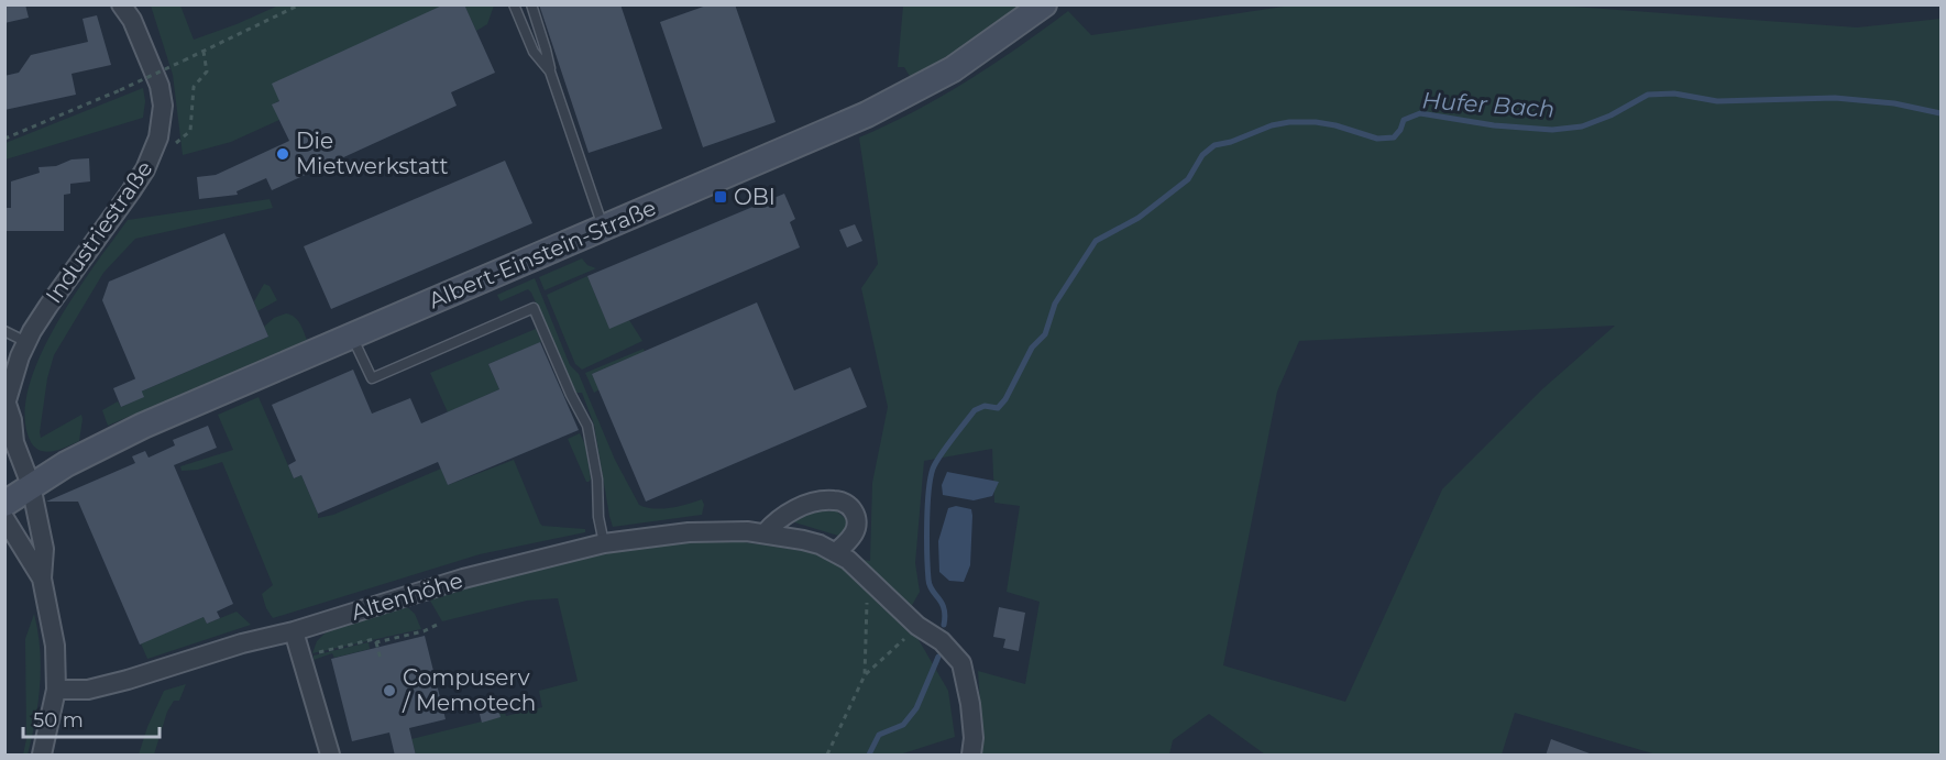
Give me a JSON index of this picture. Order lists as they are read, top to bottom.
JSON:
{
  "streets": {
    "street": ["Industriestraße", "Albert-Einstein-Straße", "Altenhöhe"]
  },
  "crossings": [
    ["Industriestraße", "Albert-Einstein-Straße"]
  ],
  "water": ["Hufer Bach"],
  "places": {
    "other": ["Die Mietwerkstatt", "Compuserv / Memotech"],
    "transit": ["OBI"]
  },
  "scale_bar": "50 m"
}
